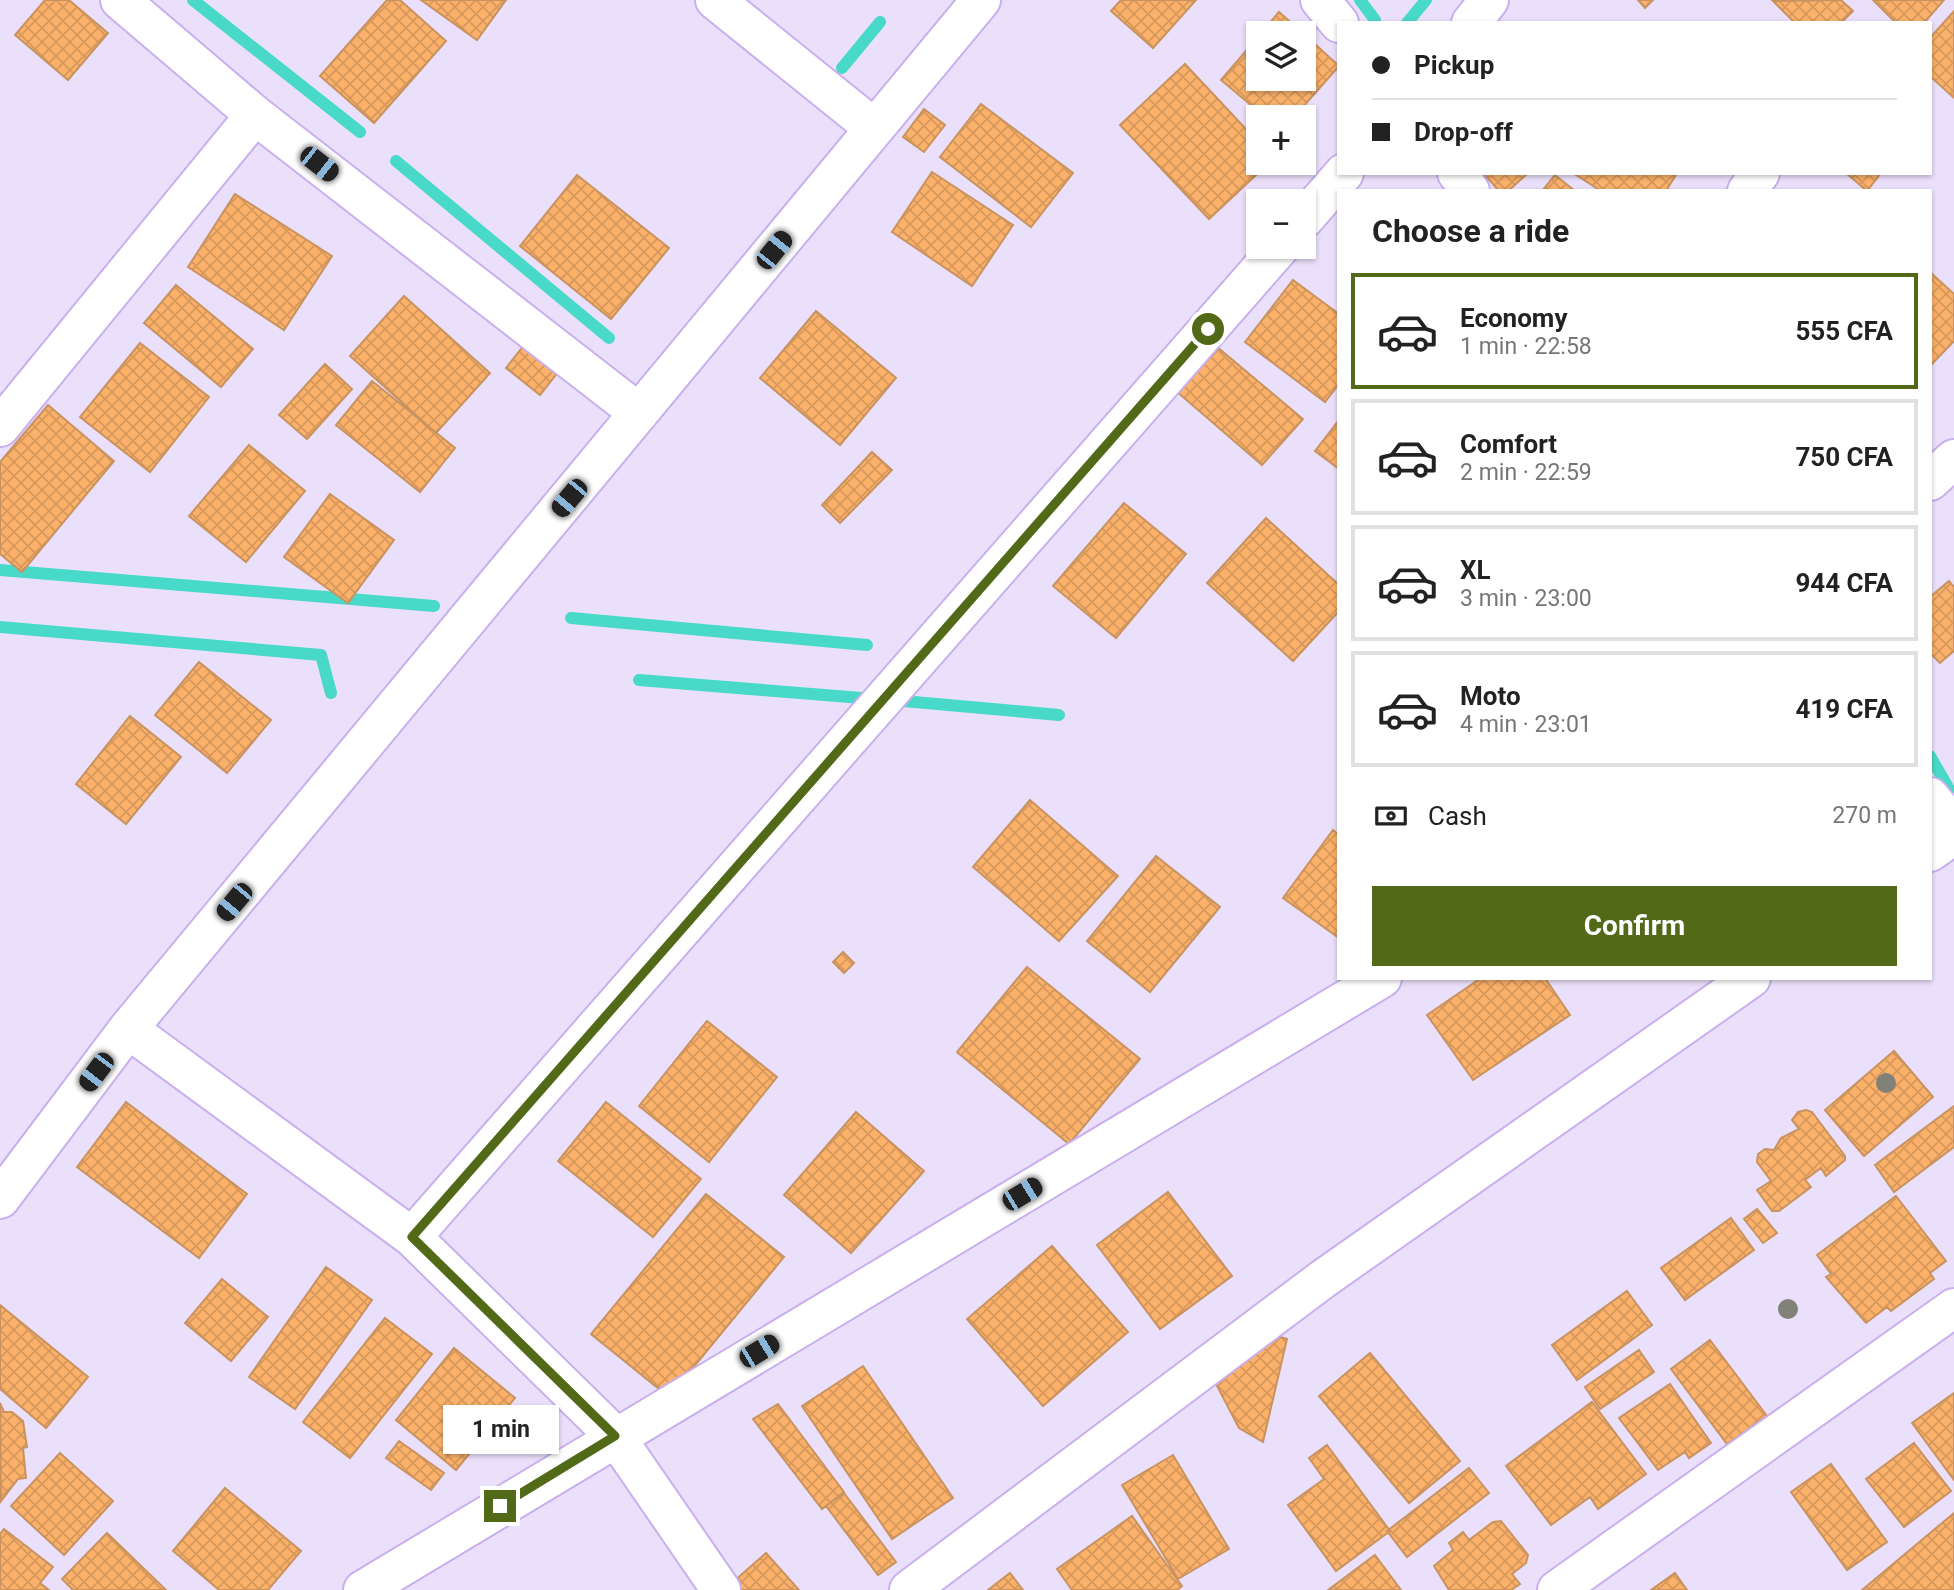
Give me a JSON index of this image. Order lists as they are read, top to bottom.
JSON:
{
  "page": {
    "map_buttons": ["+", "−"],
    "banner": ["Pickup", "Drop-off"],
    "heading": "Choose a ride",
    "list": [
      {
        "name": "Economy",
        "note": "1 min · 22:58",
        "value": "555 CFA"
      },
      {
        "name": "Comfort",
        "note": "2 min · 22:59",
        "value": "750 CFA"
      },
      {
        "name": "XL",
        "note": "3 min · 23:00",
        "value": "944 CFA"
      },
      {
        "name": "Moto",
        "note": "4 min · 23:01",
        "value": "419 CFA"
      }
    ],
    "pay": ["Cash", "270 m"],
    "buttons": "Confirm",
    "bubble": "1 min"
  }
}
